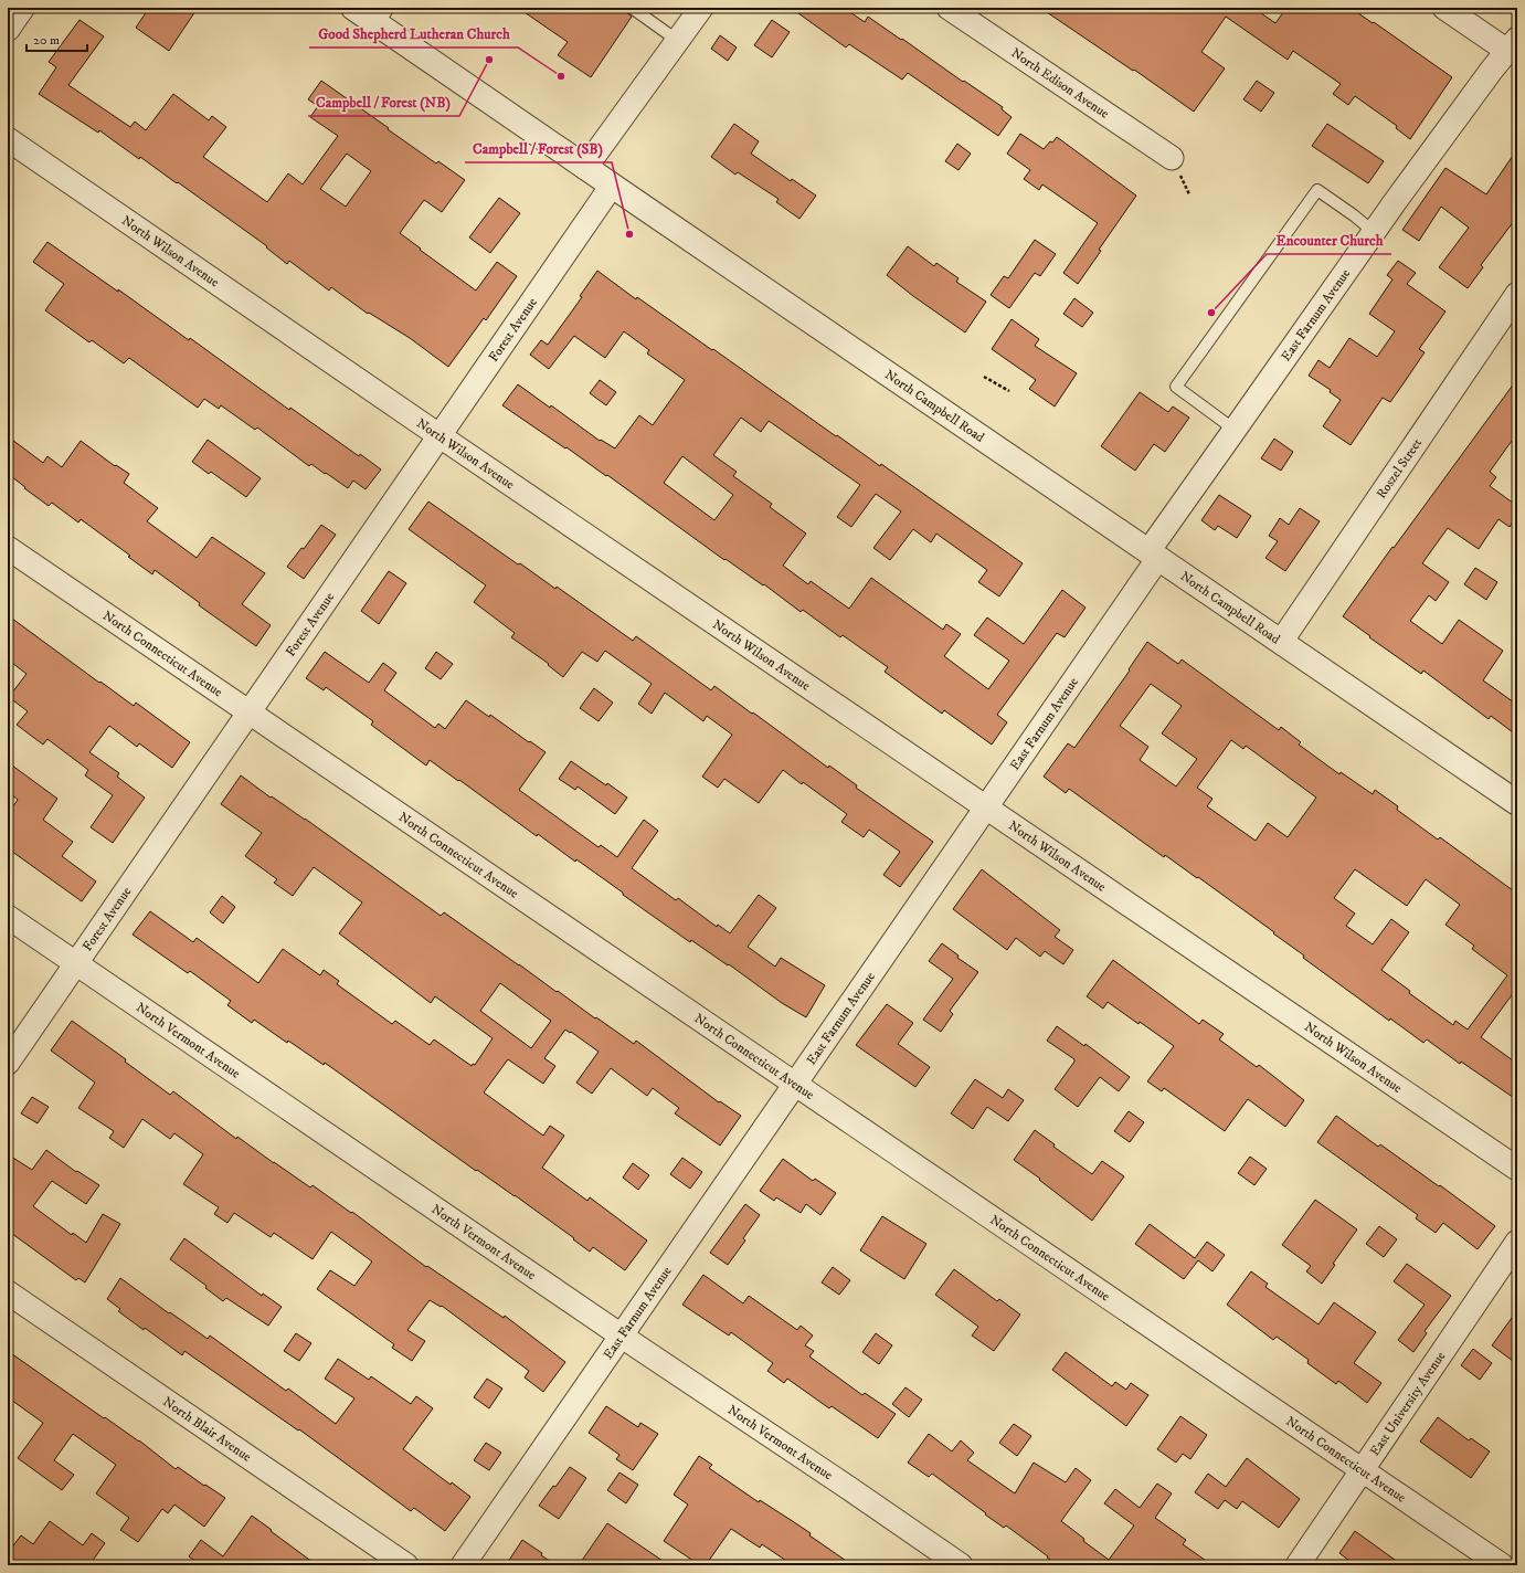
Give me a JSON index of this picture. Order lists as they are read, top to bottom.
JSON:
{
  "streets": {
    "street": [
      "North Edison Avenue",
      "North Wilson Avenue",
      "East Farnum Avenue",
      "Forest Avenue",
      "North Campbell Road",
      "Roszel Street",
      "North Connecticut Avenue",
      "North Vermont Avenue",
      "East University Avenue",
      "North Blair Avenue"
    ]
  },
  "crossings": [
    ["North Wilson Avenue", "East Farnum Avenue"],
    ["North Wilson Avenue", "Forest Avenue"],
    ["East Farnum Avenue", "North Campbell Road"],
    ["East Farnum Avenue", "North Connecticut Avenue"],
    ["East Farnum Avenue", "North Vermont Avenue"],
    ["Forest Avenue", "North Campbell Road"],
    ["Forest Avenue", "North Connecticut Avenue"],
    ["Forest Avenue", "North Vermont Avenue"],
    ["North Campbell Road", "Roszel Street"],
    ["North Connecticut Avenue", "East University Avenue"]
  ],
  "places": [
    "Campbell / Forest (NB)",
    "Good Shepherd Lutheran Church",
    "Campbell / Forest (SB)",
    "Encounter Church"
  ],
  "scale_bar": "20 m"
}
